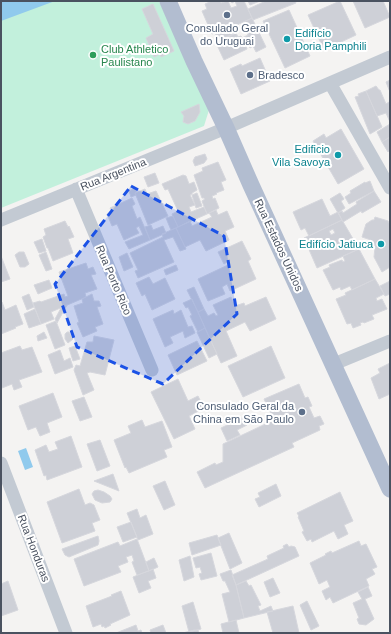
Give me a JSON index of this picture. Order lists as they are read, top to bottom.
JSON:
{
  "streets": {
    "main road": ["Rua Estados Unidos"],
    "street": ["Rua Argentina", "Rua Porto Rico", "Rua Honduras"]
  },
  "crossings": [
    ["Rua Argentina", "Rua Estados Unidos"],
    ["Rua Argentina", "Rua Porto Rico"]
  ],
  "places": [
    "Consulado Geral do Uruguai",
    "Edifício Doria Pamphili",
    "Club Athletico Paulistano",
    "Bradesco",
    "Edificio Vila Savoya",
    "Edifício Jatiuca",
    "Consulado Geral da China em São Paulo"
  ]
}
